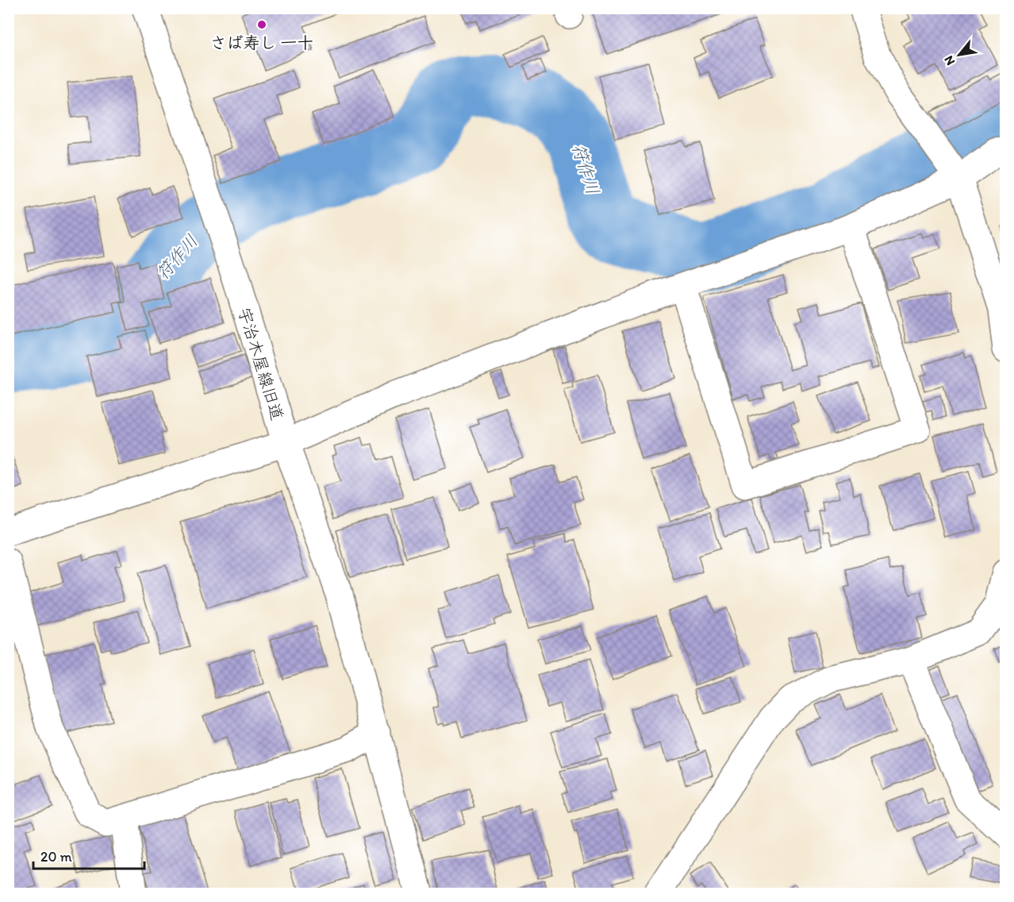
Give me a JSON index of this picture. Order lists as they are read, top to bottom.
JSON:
{
  "streets": {
    "street": ["宇治木屋線旧道"]
  },
  "water": ["符作川"],
  "places": ["さば寿し 一十"],
  "scale_bar": "20 m",
  "north": "bottom left"
}
